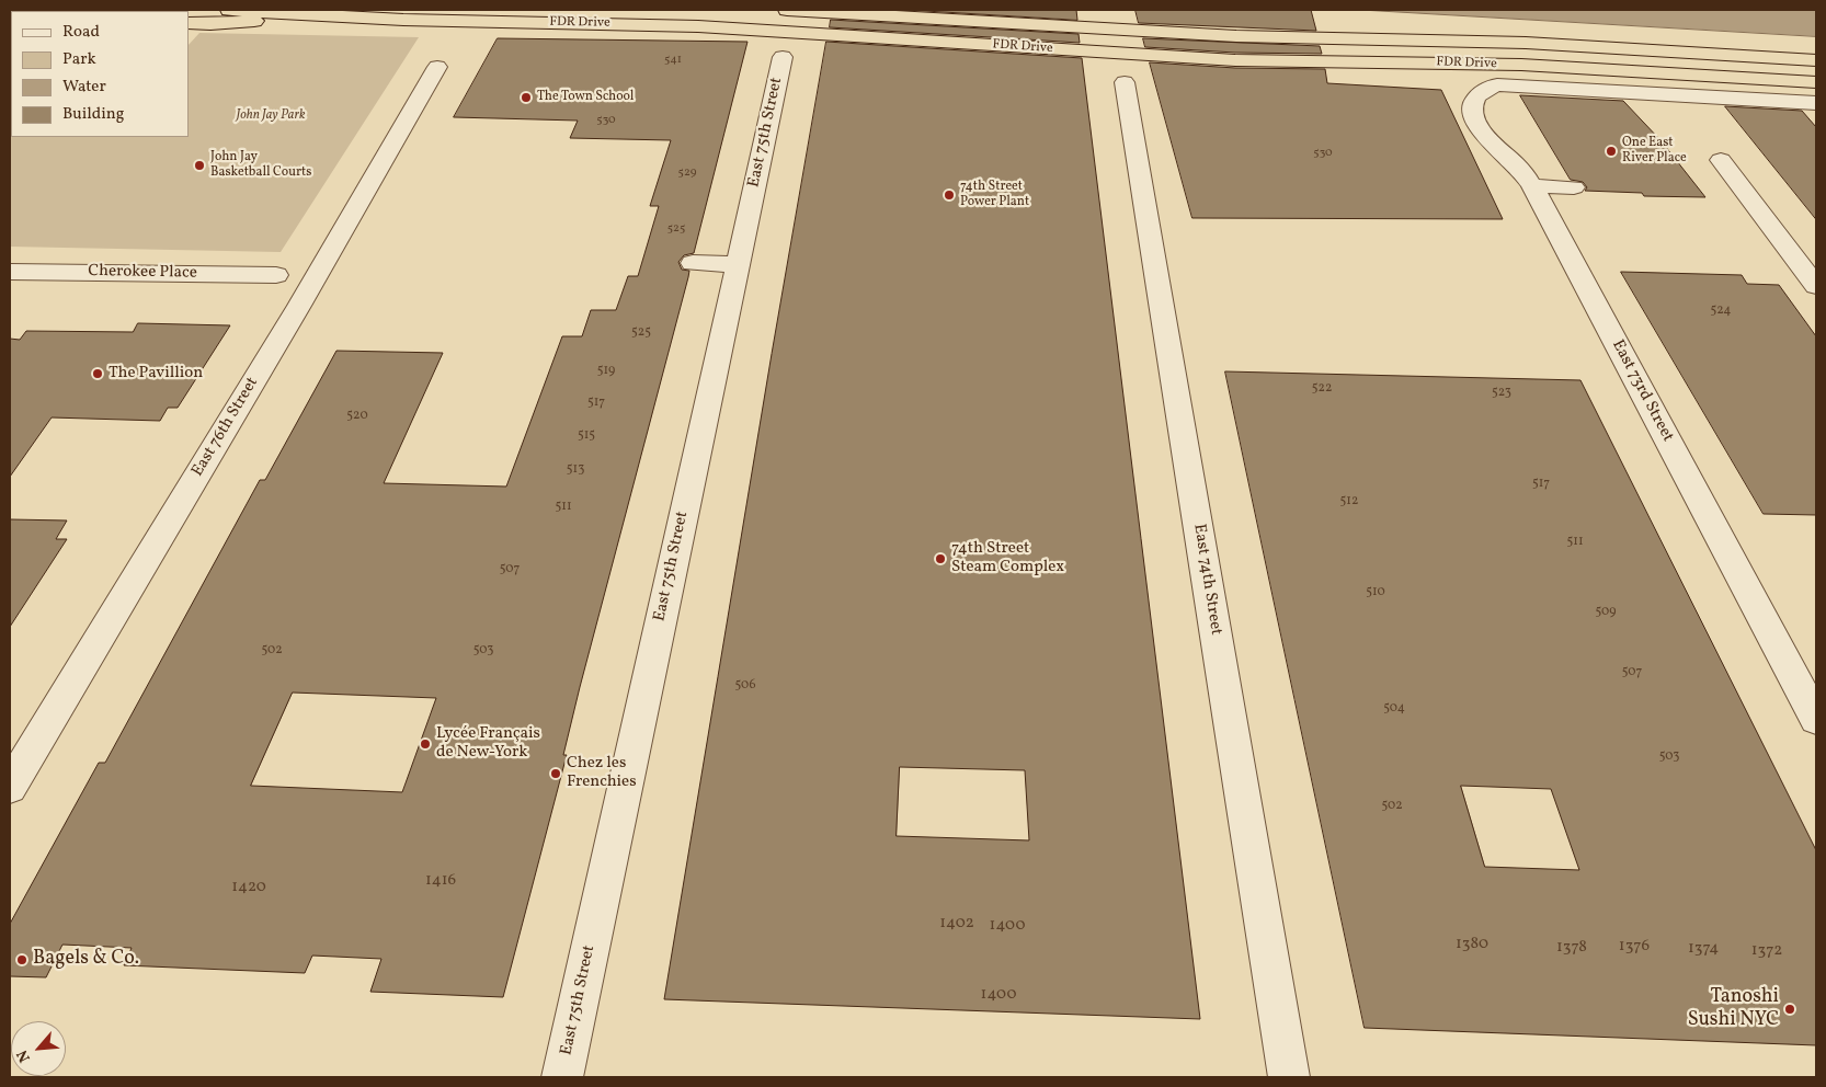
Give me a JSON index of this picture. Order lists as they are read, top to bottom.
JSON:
{
  "streets": {
    "highway": ["FDR Drive"],
    "street": [
      "East 75th Street",
      "Cherokee Place",
      "East 73rd Street",
      "East 76th Street",
      "East 74th Street"
    ]
  },
  "crossings": [
    ["FDR Drive", "East 73rd Street"]
  ],
  "parks": ["John Jay Park"],
  "places": [
    "The Town School",
    "One East River Place",
    "John Jay Basketball Courts",
    "74th Street Power Plant",
    "The Pavillion",
    "74th Street Steam Complex",
    "Lycée Français de New-York",
    "Chez les Frenchies",
    "Bagels & Co.",
    "Tanoshi Sushi NYC"
  ],
  "house_numbers": [
    "541",
    "530",
    "530",
    "529",
    "525",
    "524",
    "525",
    "519",
    "522",
    "523",
    "517",
    "520",
    "515",
    "513",
    "517",
    "512",
    "511",
    "511",
    "507",
    "510",
    "509",
    "502",
    "503",
    "507",
    "506",
    "504",
    "503",
    "502",
    "1416",
    "1420",
    "1402",
    "1400",
    "1380",
    "1376",
    "1378",
    "1374",
    "1372",
    "1400"
  ],
  "legend": [
    "Road",
    "Park",
    "Water",
    "Building"
  ],
  "north": "bottom left"
}
